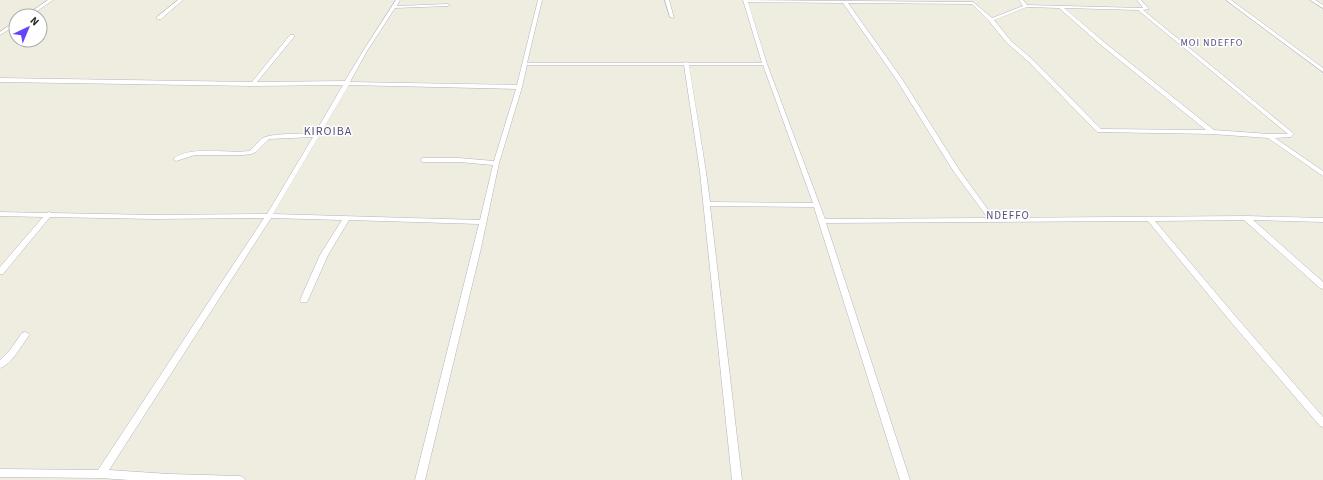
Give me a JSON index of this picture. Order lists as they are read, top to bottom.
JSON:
{
  "districts": ["MOI NDEFFO", "KIROIBA", "NDEFFO"],
  "north": "top right"
}
